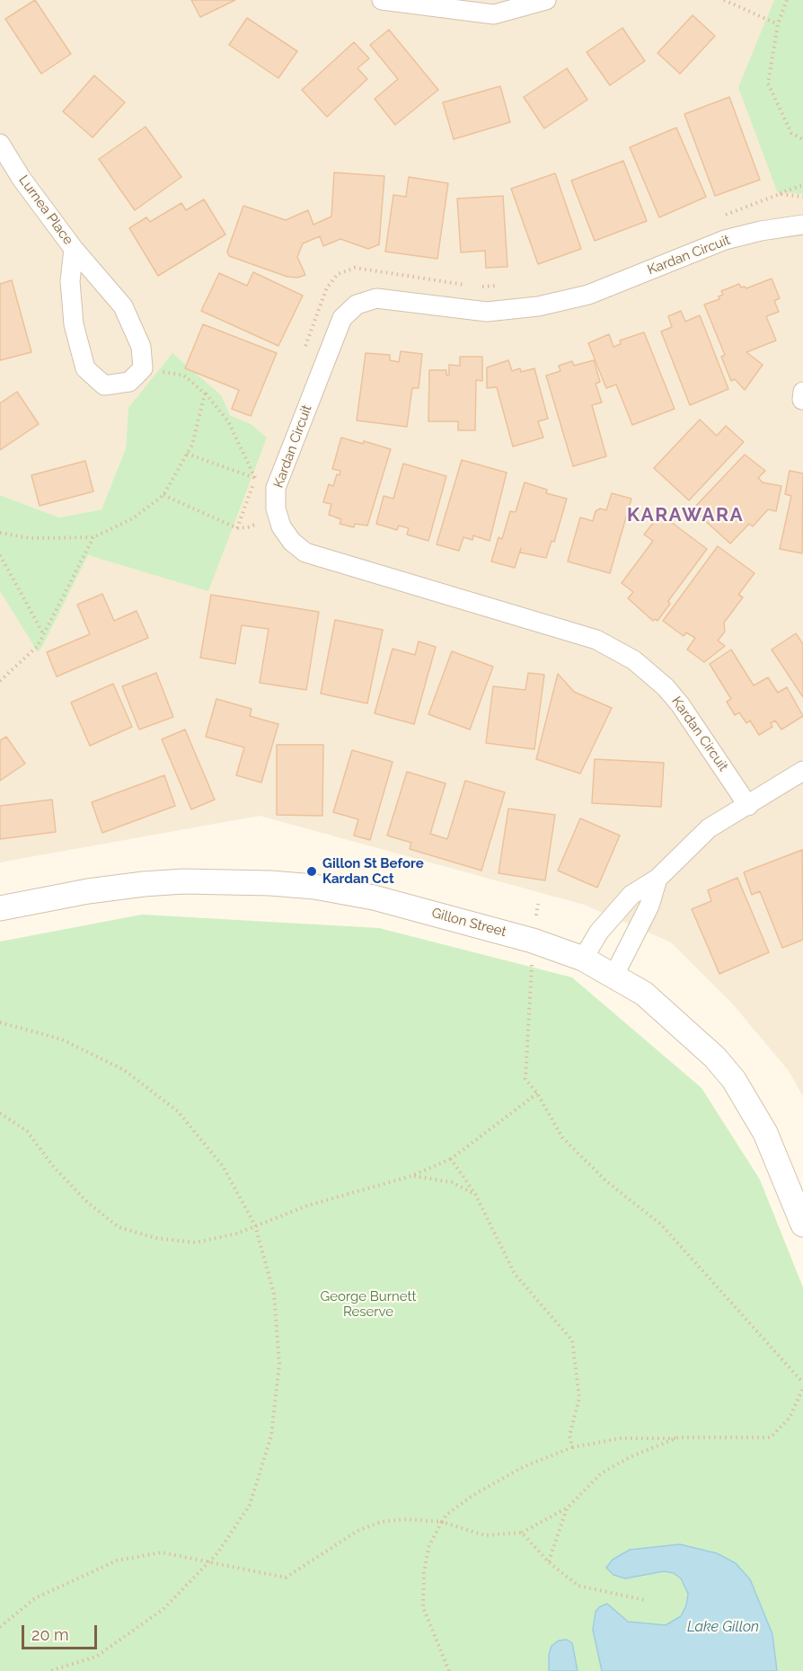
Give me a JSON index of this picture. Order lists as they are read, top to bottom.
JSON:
{
  "streets": {
    "street": ["Lurnea Place", "Kardan Circuit", "Gillon Street"]
  },
  "districts": ["KARAWARA"],
  "water": ["Lake Gillon"],
  "parks": ["George Burnett Reserve"],
  "places": ["Gillon St Before Kardan Cct"],
  "scale_bar": "20 m"
}
